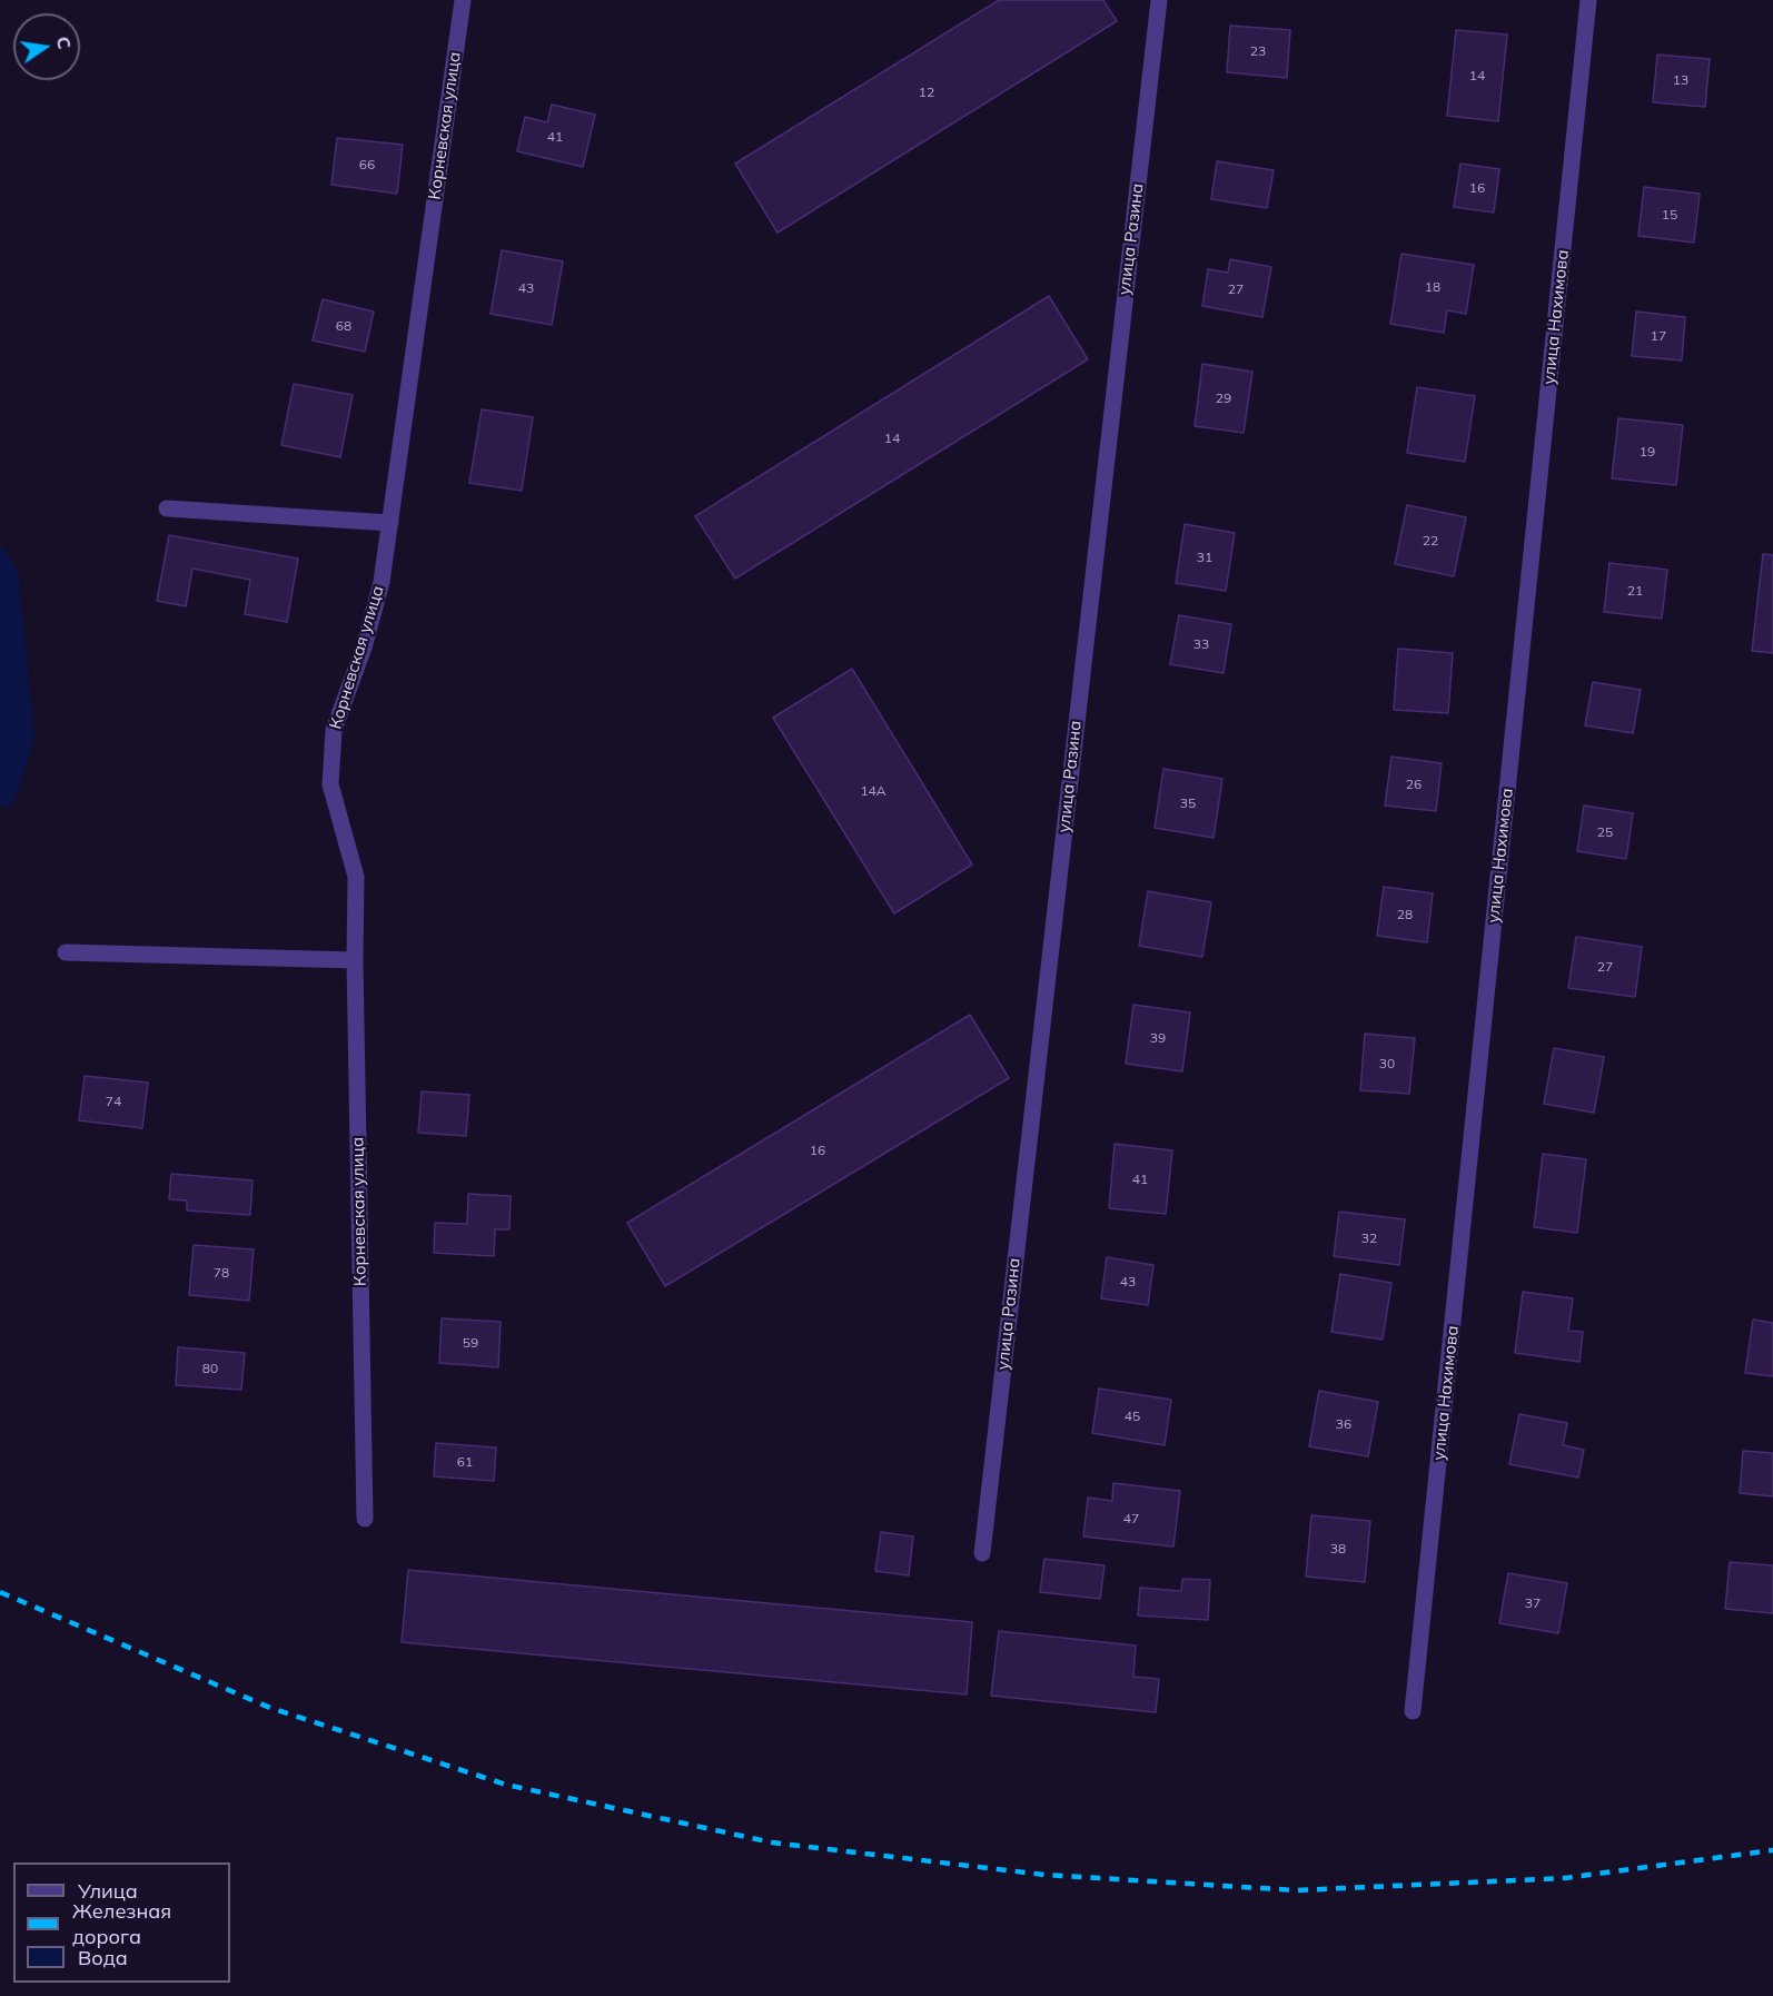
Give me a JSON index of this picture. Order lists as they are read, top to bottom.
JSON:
{
  "streets": {
    "street": ["Корневская улица", "улица Разина", "улица Нахимова"]
  },
  "house_numbers": [
    "23",
    "14",
    "13",
    "12",
    "41",
    "66",
    "16",
    "15",
    "18",
    "43",
    "27",
    "68",
    "17",
    "29",
    "14",
    "19",
    "22",
    "31",
    "21",
    "33",
    "26",
    "14А",
    "35",
    "25",
    "28",
    "27",
    "39",
    "30",
    "74",
    "16",
    "41",
    "32",
    "78",
    "43",
    "59",
    "80",
    "45",
    "36",
    "61",
    "47",
    "38",
    "37"
  ],
  "legend": ["Улица", "Железная дорога", "Вода"],
  "north": "right"
}
